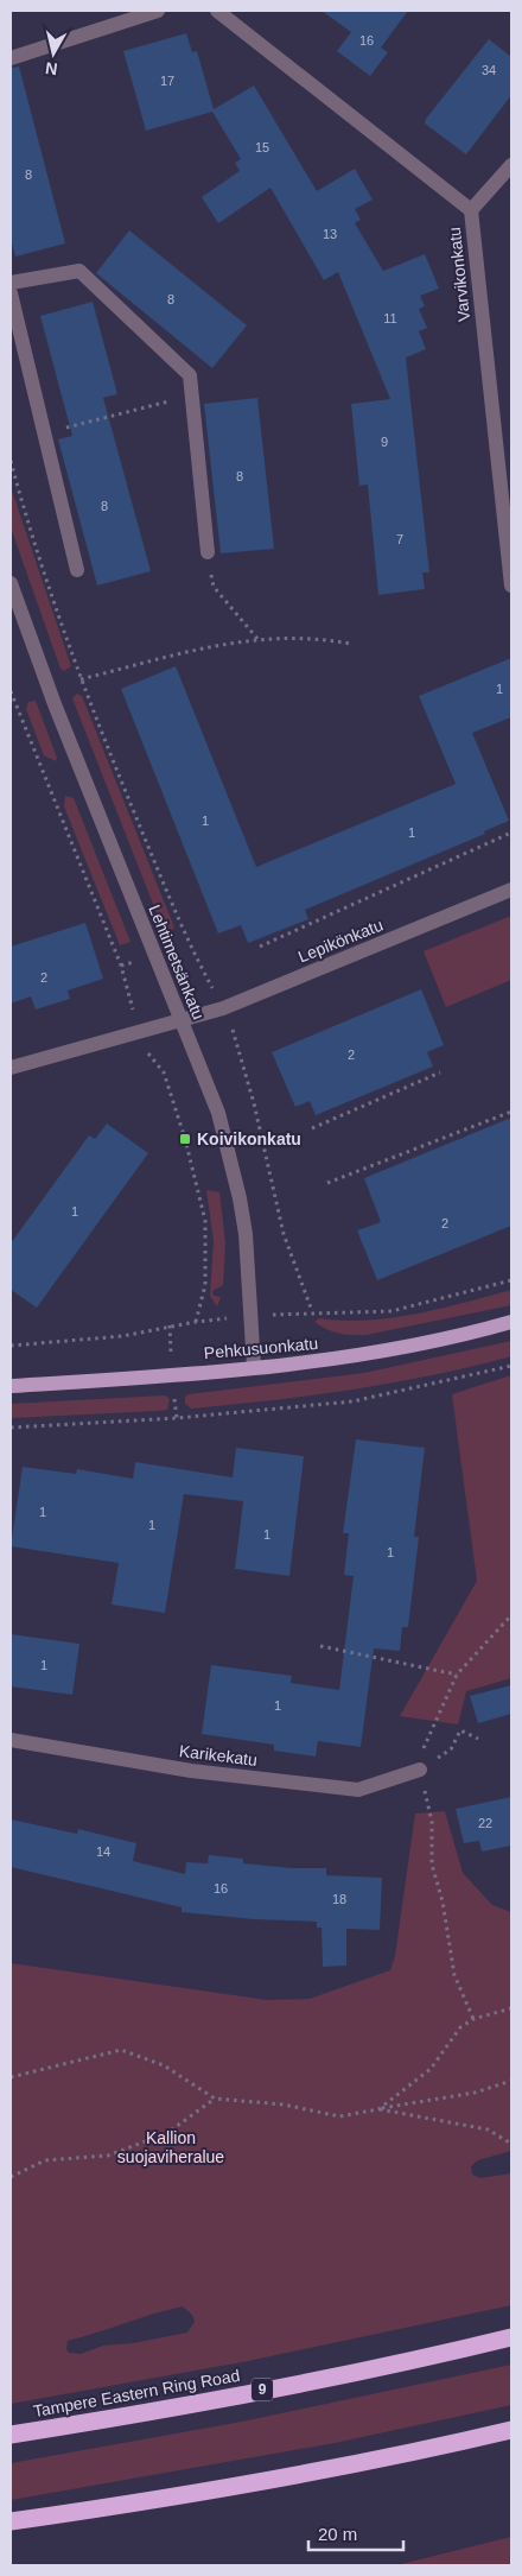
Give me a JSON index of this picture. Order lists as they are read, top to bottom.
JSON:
{
  "streets": {
    "highway": ["9", "Tampere Eastern Ring Road"],
    "main road": ["Pehkusuonkatu"],
    "street": [
      "Varvikonkatu",
      "Lepikönkatu",
      "Lehtimetsänkatu",
      "Karikekatu"
    ]
  },
  "crossings": [
    ["Lepikönkatu", "Lehtimetsänkatu"],
    ["Lehtimetsänkatu", "Pehkusuonkatu"]
  ],
  "parks": ["Kallion suojaviheralue"],
  "places": {
    "transit": ["Koivikonkatu"]
  },
  "house_numbers": [
    "16",
    "34",
    "17",
    "15",
    "8",
    "13",
    "8",
    "11",
    "9",
    "8",
    "8",
    "7",
    "1",
    "1",
    "1",
    "2",
    "2",
    "1",
    "2",
    "1",
    "1",
    "1",
    "1",
    "1",
    "1",
    "22",
    "14",
    "16",
    "18"
  ],
  "scale_bar": "20 m",
  "north": "bottom"
}
